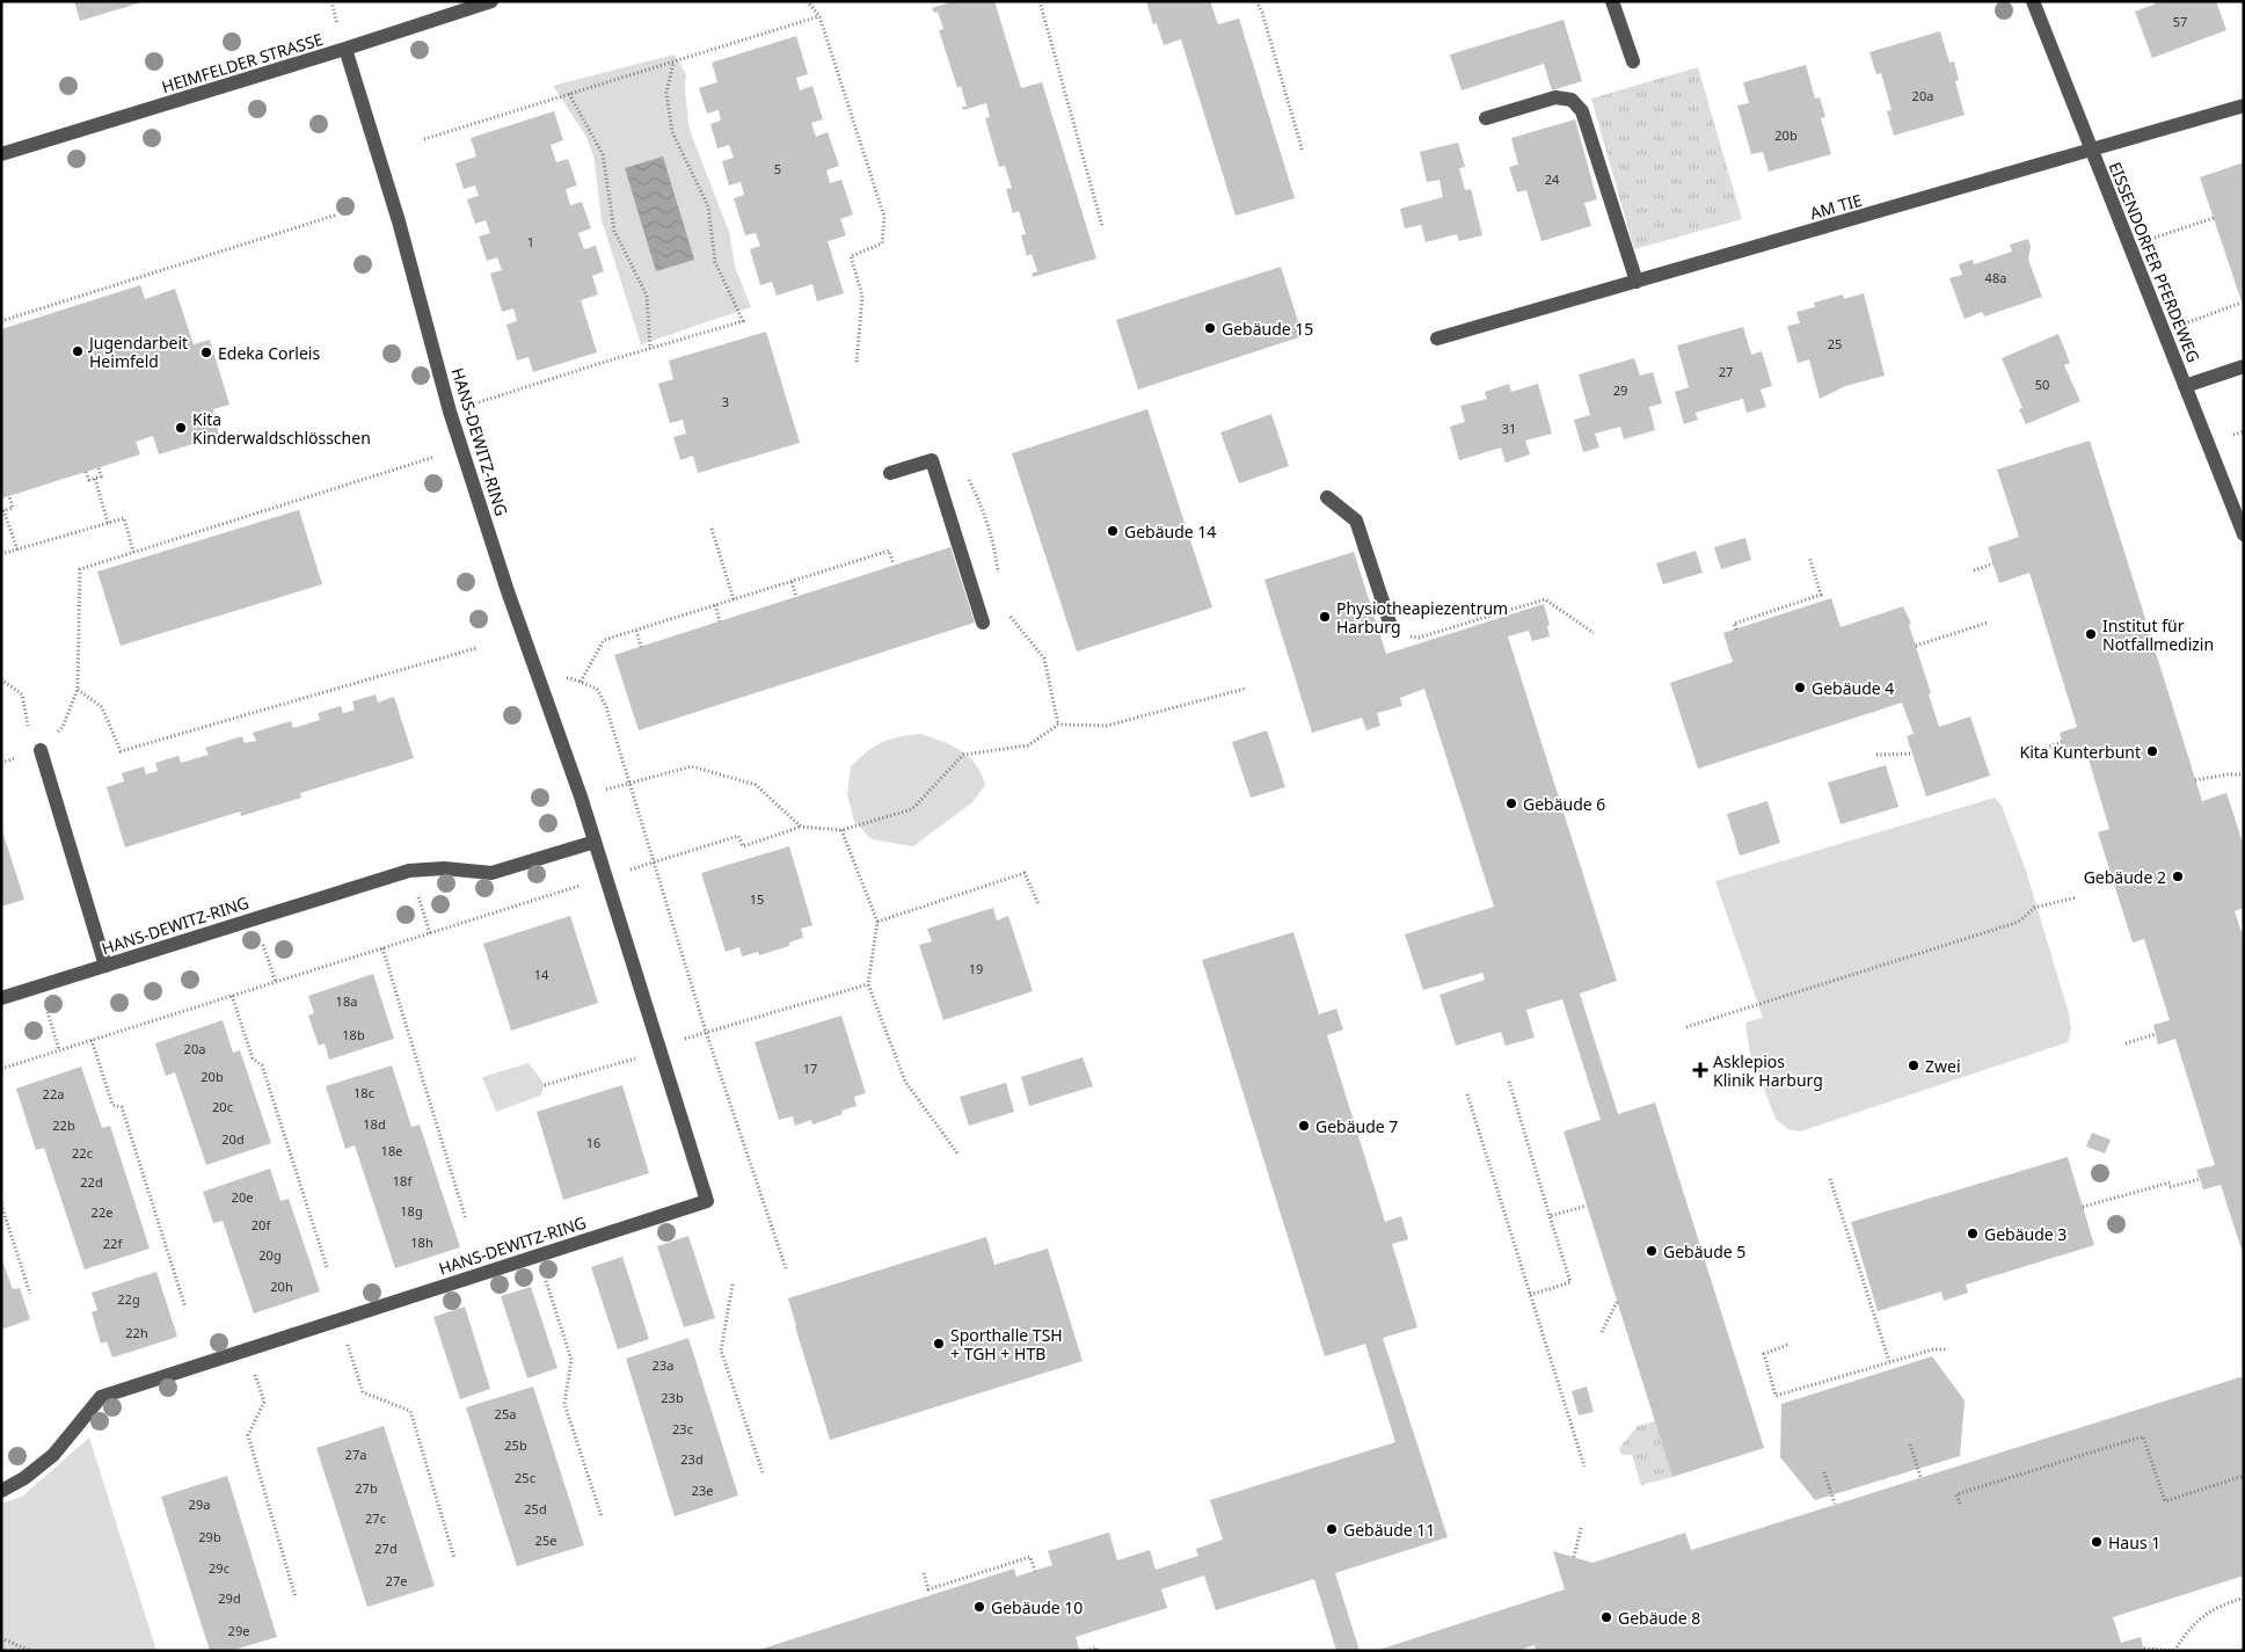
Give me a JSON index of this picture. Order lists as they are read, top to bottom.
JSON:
{
  "streets": {
    "street": [
      "HEIMFELDER STRASSE",
      "AM TIE",
      "EISSENDORFER PFERDEWEG",
      "HANS-DEWITZ-RING"
    ]
  },
  "crossings": [
    ["HEIMFELDER STRASSE", "HANS-DEWITZ-RING"],
    ["AM TIE", "EISSENDORFER PFERDEWEG"]
  ],
  "places": {
    "other": [
      "Gebäude 15",
      "Jugendarbeit Heimfeld",
      "Edeka Corleis",
      "Kita Kinderwaldschlösschen",
      "Gebäude 14",
      "Physiotheapiezentrum Harburg",
      "Institut für Notfallmedizin",
      "Gebäude 4",
      "Kita Kunterbunt",
      "Gebäude 6",
      "Gebäude 2",
      "Zwei",
      "Gebäude 7",
      "Gebäude 3",
      "Gebäude 5",
      "Sporthalle TSH + TGH + HTB",
      "Gebäude 11",
      "Haus 1",
      "Gebäude 10",
      "Gebäude 8"
    ],
    "health": ["Asklepios Klinik Harburg"]
  },
  "house_numbers": [
    "57",
    "20a",
    "20b",
    "5",
    "24",
    "1",
    "48a",
    "25",
    "27",
    "50",
    "29",
    "3",
    "31",
    "15",
    "19",
    "14",
    "18a",
    "18b",
    "20a",
    "17",
    "20b",
    "18c",
    "22a",
    "20c",
    "18d",
    "22b",
    "20d",
    "16",
    "18e",
    "22c",
    "18f",
    "22d",
    "20e",
    "18g",
    "22e",
    "20f",
    "18h",
    "22f",
    "20g",
    "20h",
    "22g",
    "22h",
    "23a",
    "23b",
    "25a",
    "23c",
    "25b",
    "27a",
    "23d",
    "25c",
    "27b",
    "23e",
    "29a",
    "25d",
    "27c",
    "29b",
    "25e",
    "27d",
    "29c",
    "27e",
    "29d",
    "29e"
  ]
}
